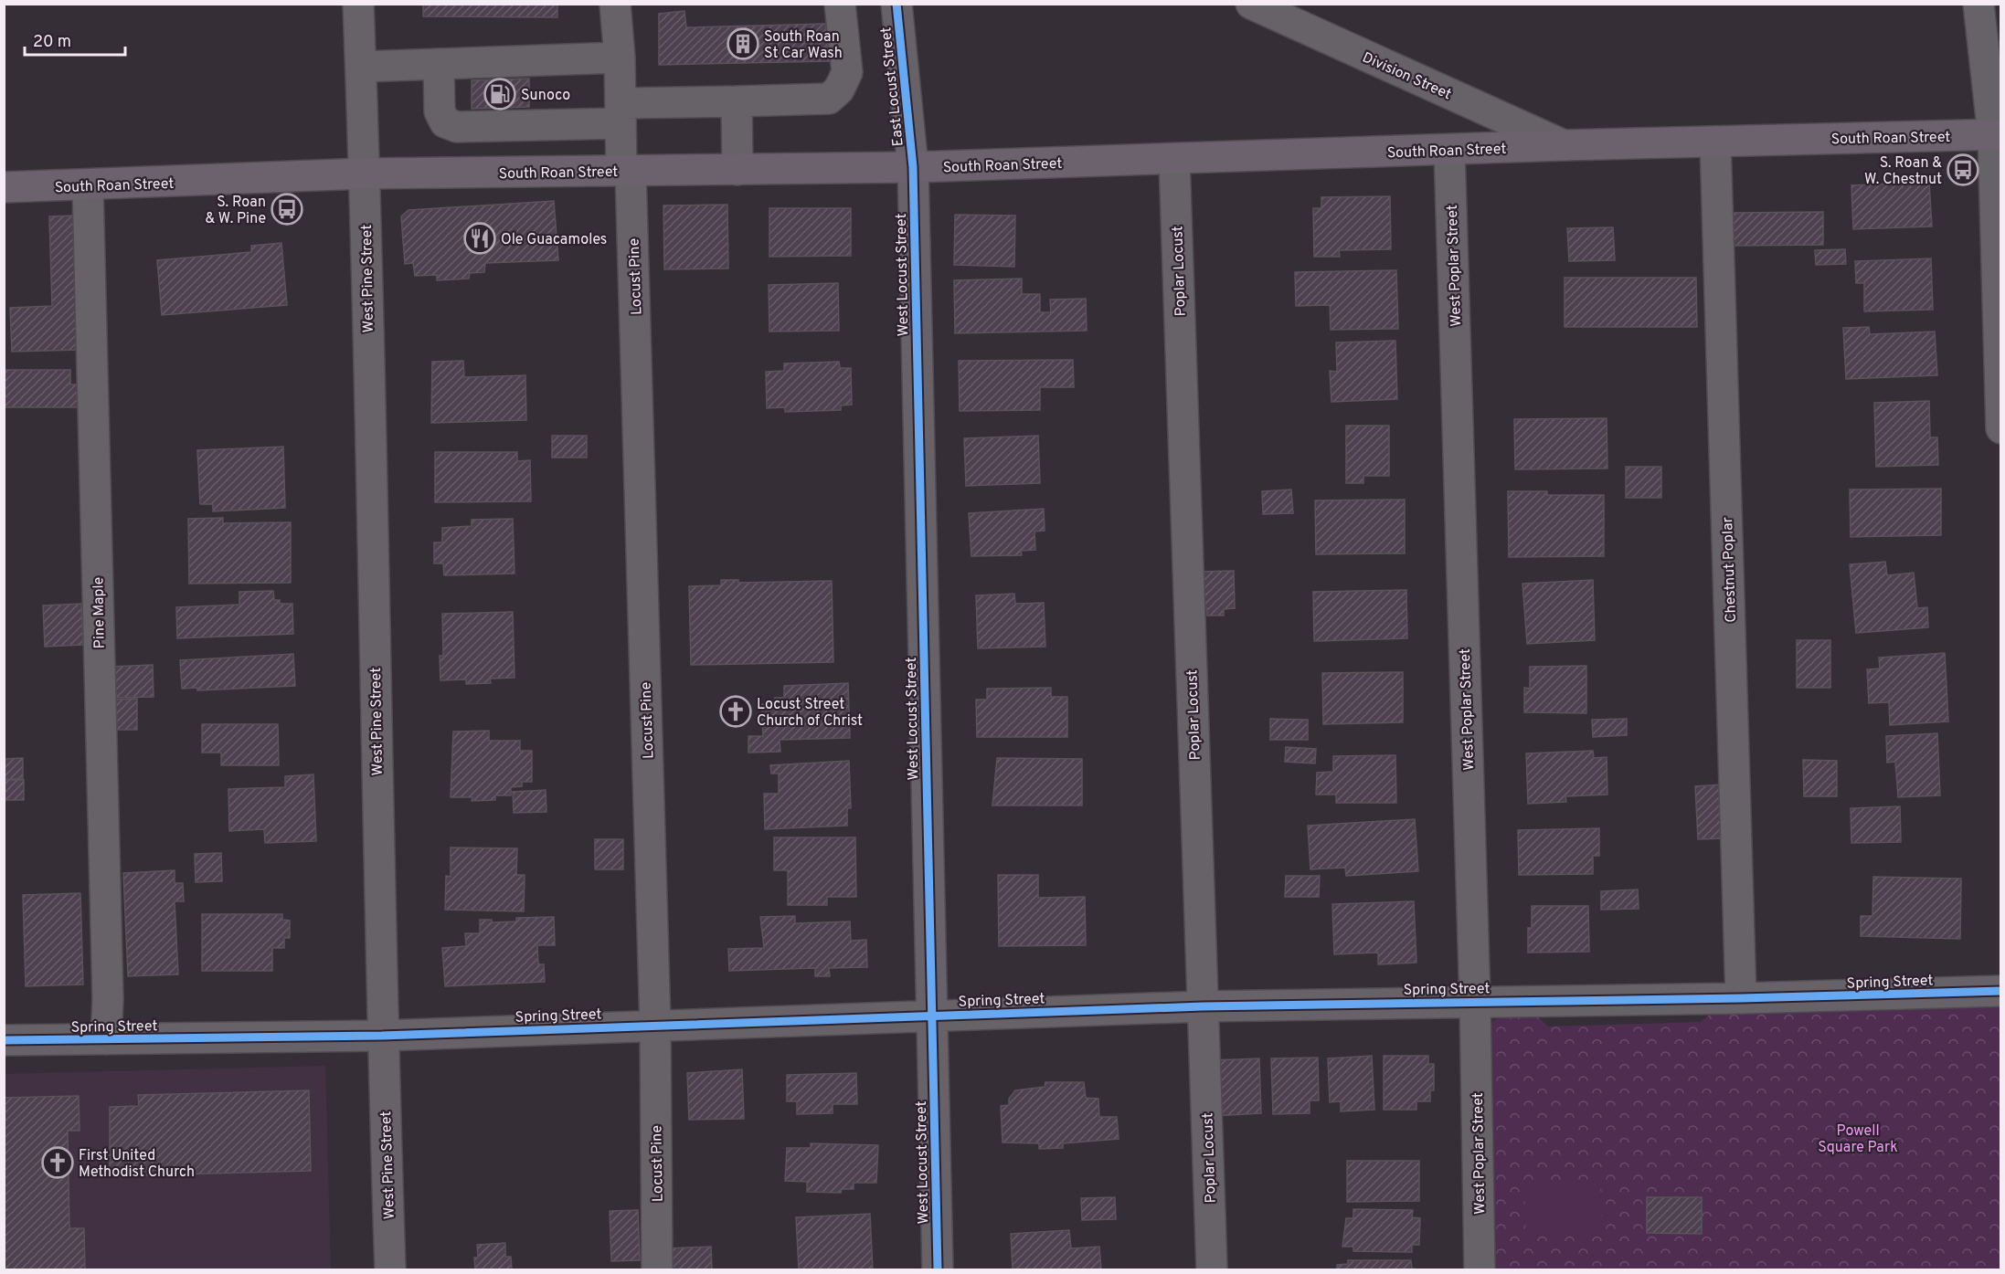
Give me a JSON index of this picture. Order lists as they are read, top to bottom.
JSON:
{
  "streets": {
    "main road": ["South Roan Street"],
    "street": [
      "Division Street",
      "East Locust Street",
      "West Poplar Street",
      "Poplar Locust",
      "West Locust Street",
      "Locust Pine",
      "West Pine Street",
      "Chestnut Poplar",
      "Pine Maple",
      "Spring Street"
    ]
  },
  "crossings": [
    ["Division Street", "South Roan Street"],
    ["East Locust Street", "South Roan Street"],
    ["East Locust Street", "West Locust Street"],
    ["South Roan Street", "West Poplar Street"],
    ["South Roan Street", "Poplar Locust"],
    ["South Roan Street", "West Locust Street"],
    ["South Roan Street", "Locust Pine"],
    ["South Roan Street", "West Pine Street"],
    ["South Roan Street", "Chestnut Poplar"],
    ["South Roan Street", "Pine Maple"],
    ["West Poplar Street", "Spring Street"],
    ["Poplar Locust", "Spring Street"],
    ["West Locust Street", "Spring Street"],
    ["Locust Pine", "Spring Street"],
    ["West Pine Street", "Spring Street"],
    ["Chestnut Poplar", "Spring Street"],
    ["Pine Maple", "Spring Street"]
  ],
  "parks": ["Powell Square Park"],
  "places": {
    "building": ["South Roan St Car Wash"],
    "fuel station": ["Sunoco"],
    "bus stop": ["S. Roan & W. Chestnut", "S. Roan & W. Pine"],
    "restaurant": ["Ole Guacamoles"],
    "church": ["Locust Street Church of Christ", "First United Methodist Church"]
  },
  "scale_bar": "20 m"
}
